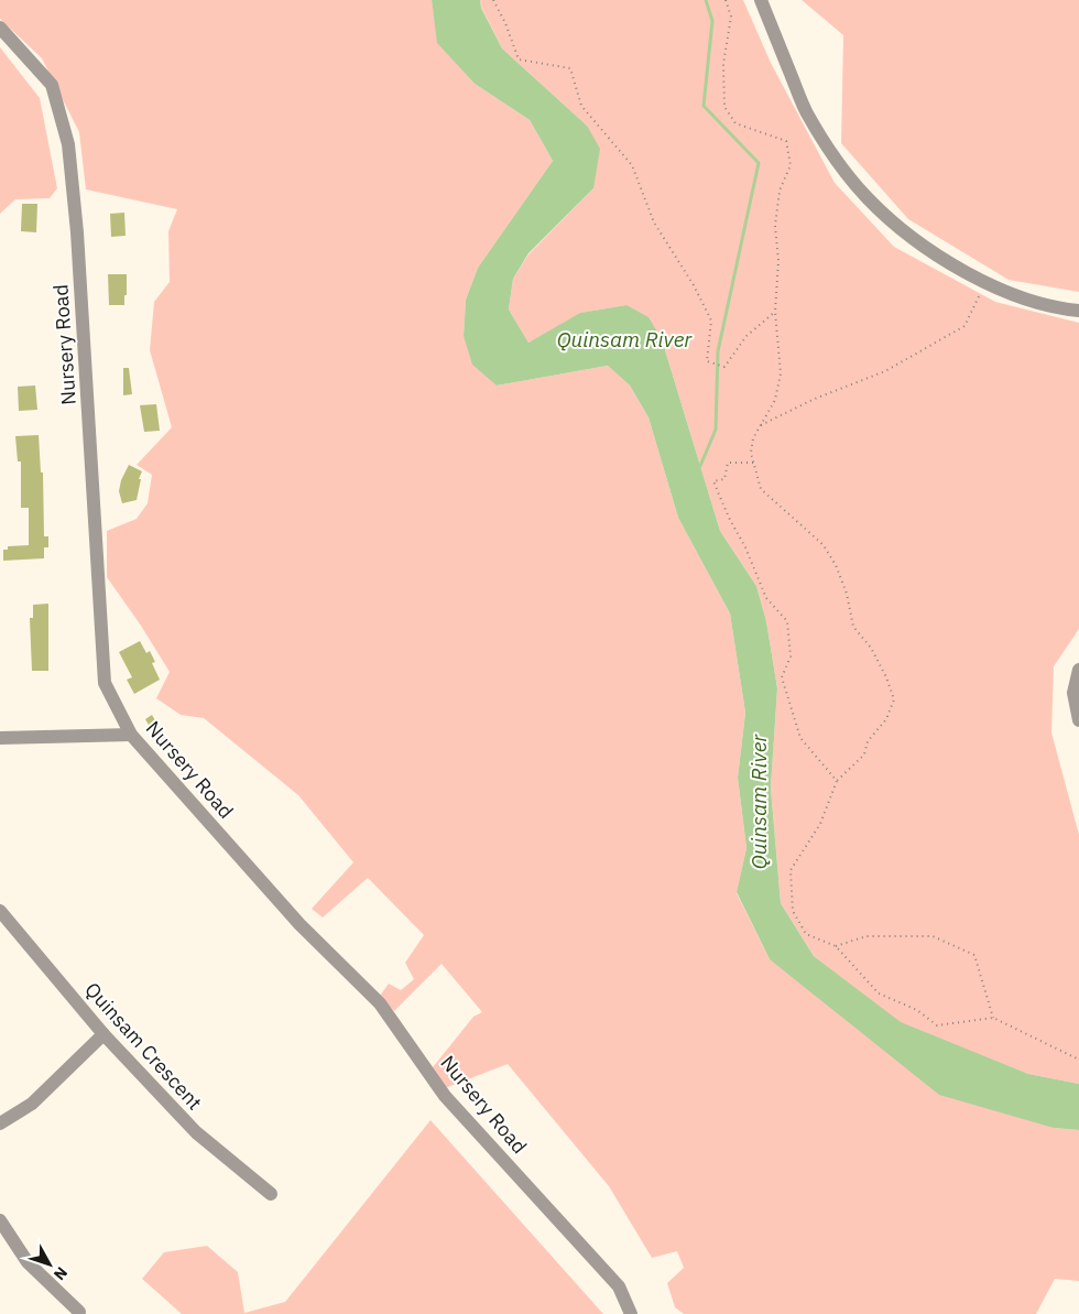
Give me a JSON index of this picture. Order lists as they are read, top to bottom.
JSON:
{
  "streets": {
    "street": ["Nursery Road", "Quinsam Crescent"]
  },
  "water": ["Quinsam River"],
  "north": "bottom right"
}
